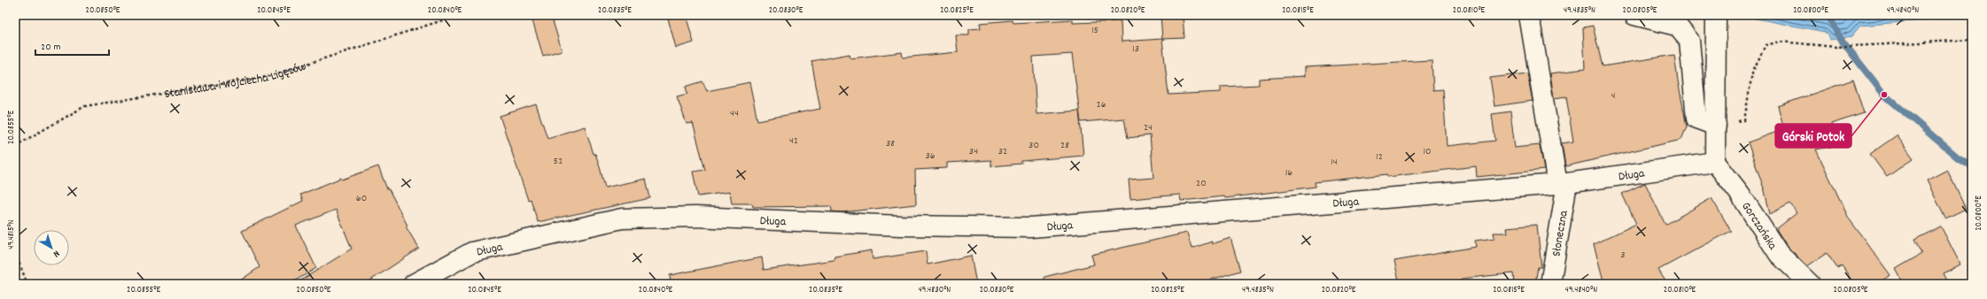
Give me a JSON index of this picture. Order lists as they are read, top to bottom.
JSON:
{
  "streets": {
    "street": ["Długa", "Gorczańska", "Słoneczna"],
    "path": ["Stanisława i Wojciecha Ligęzów"]
  },
  "crossings": [
    ["Długa", "Gorczańska"],
    ["Długa", "Słoneczna"]
  ],
  "places": ["Górski Potok"],
  "house_numbers": [
    "15",
    "13",
    "4",
    "26",
    "44",
    "24",
    "42",
    "38",
    "30",
    "28",
    "34",
    "32",
    "10",
    "36",
    "12",
    "52",
    "14",
    "16",
    "20",
    "60",
    "3"
  ],
  "scale_bar": "20 m",
  "north": "bottom right",
  "coordinates": [
    "20.0850°E",
    "20.0845°E",
    "20.0840°E",
    "20.0835°E",
    "20.0830°E",
    "20.0825°E",
    "20.0820°E",
    "20.0815°E",
    "20.0810°E",
    "49.4835°N",
    "20.0805°E",
    "20.0800°E",
    "49.4840°N",
    "20.0855°E",
    "49.4815°N",
    "49.4830°N"
  ]
}
